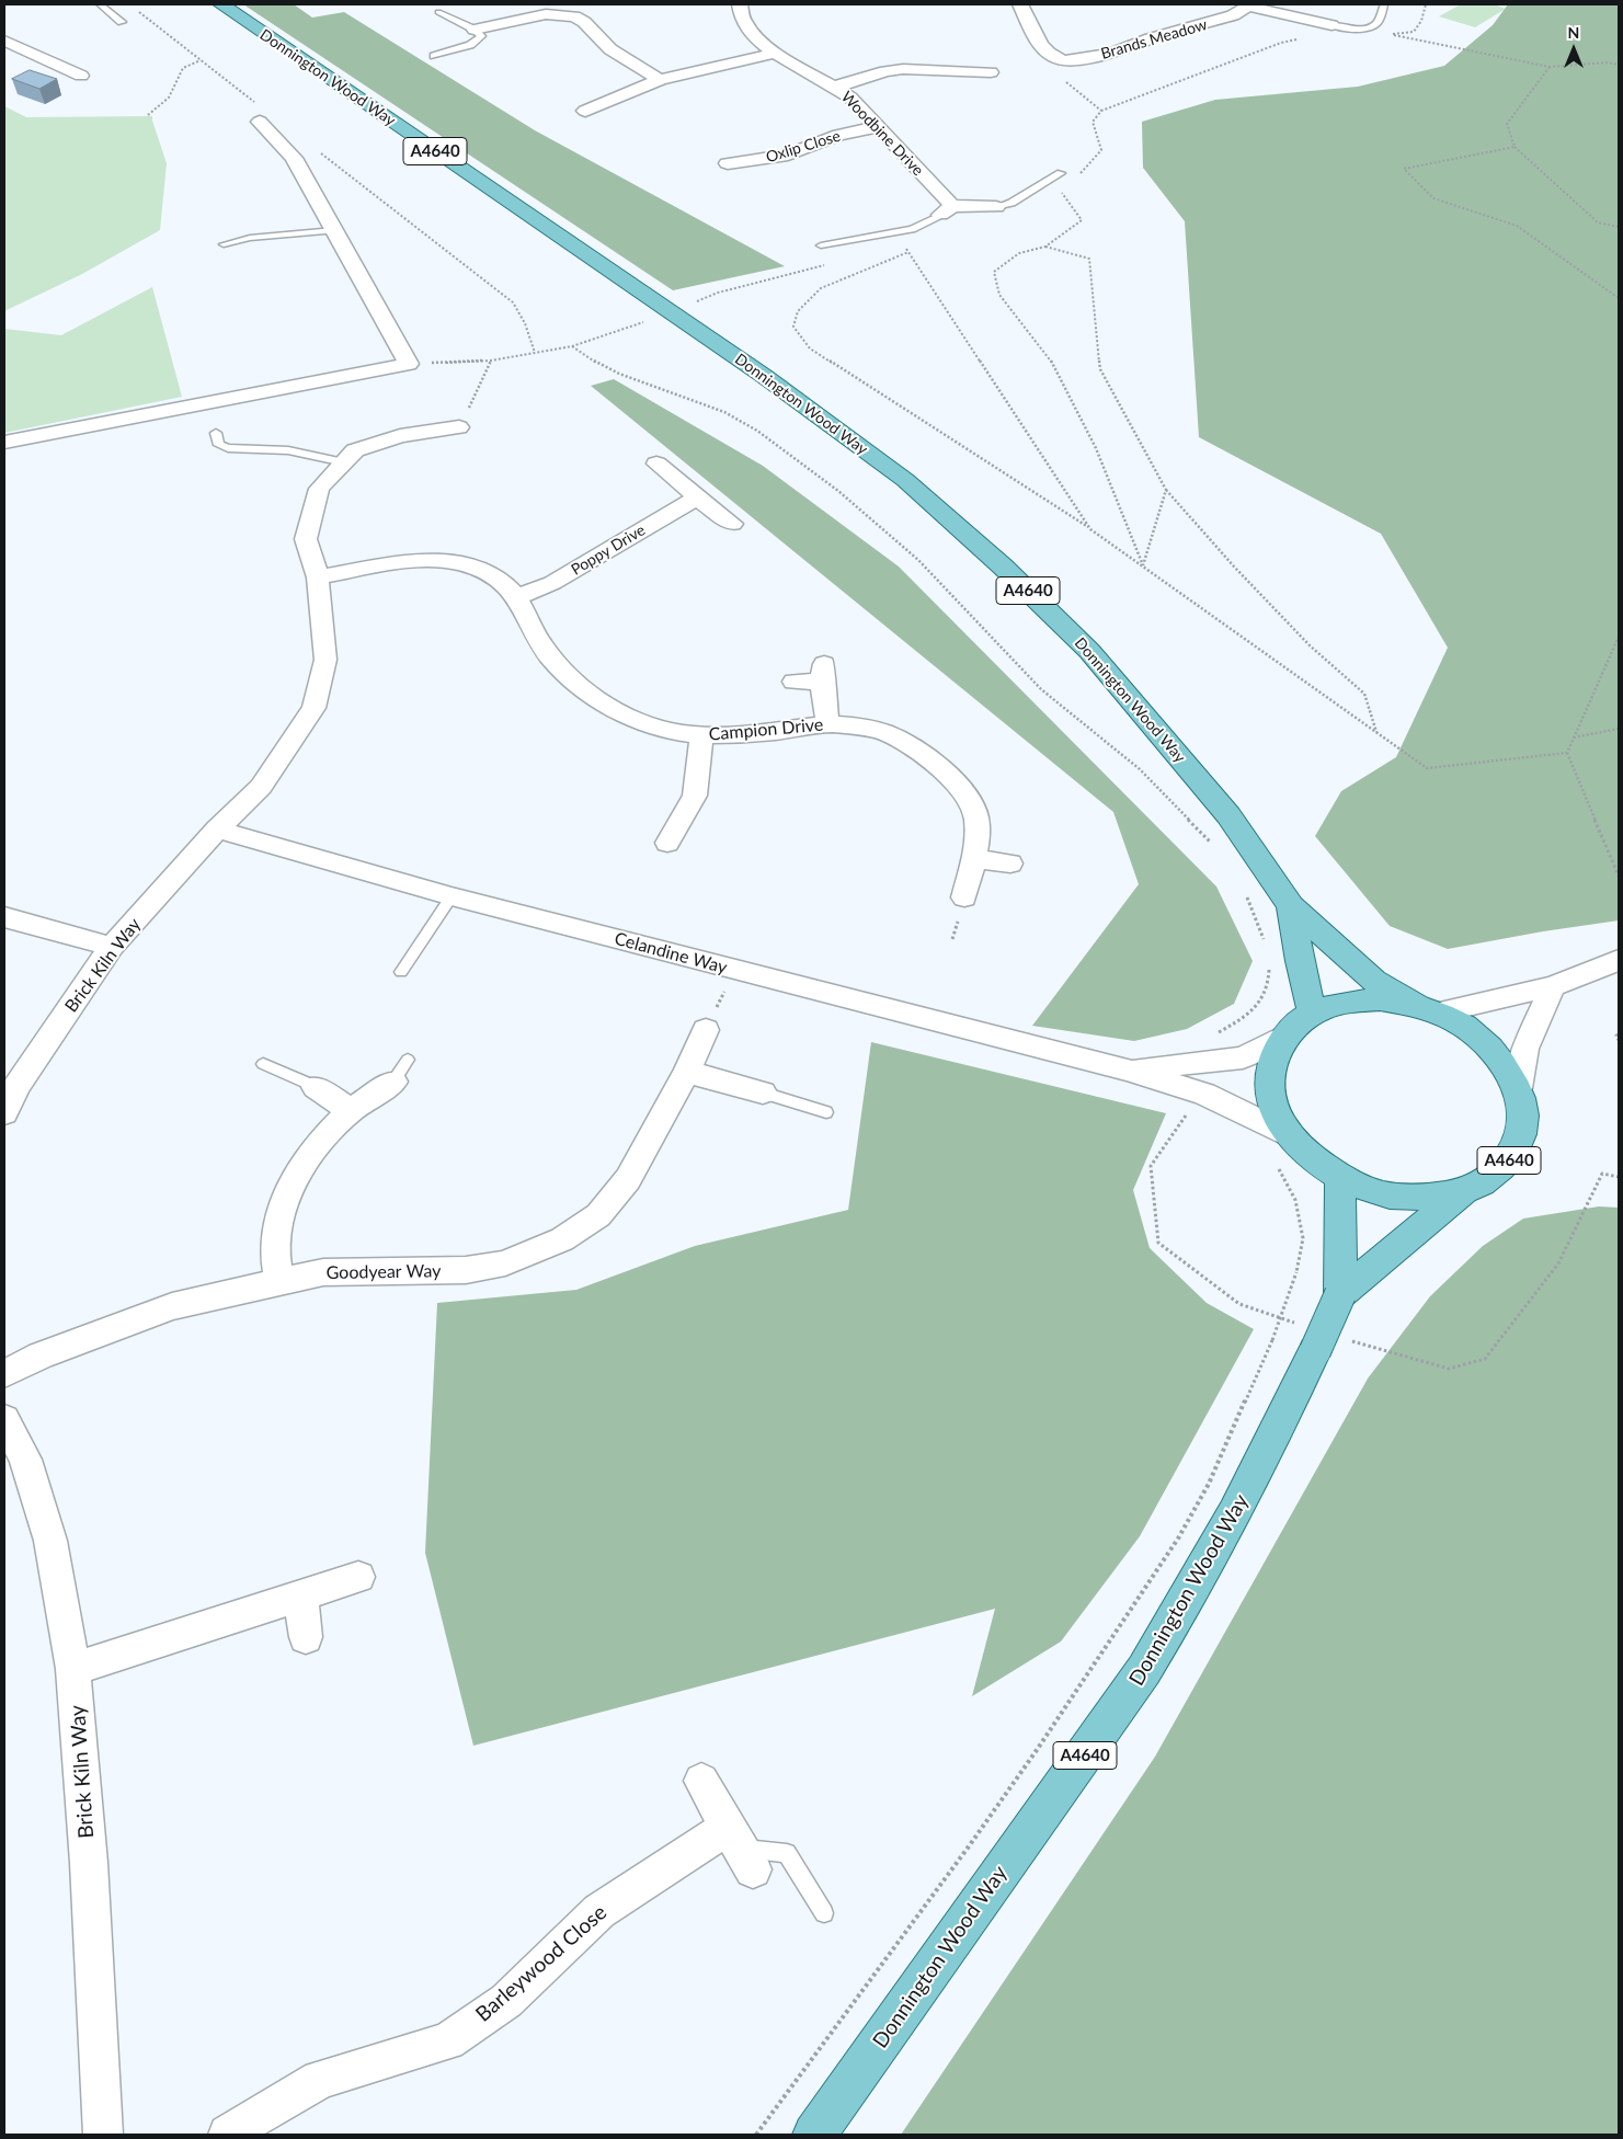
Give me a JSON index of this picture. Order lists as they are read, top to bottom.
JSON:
{
  "streets": {
    "main road": ["Donnington Wood Way", "A4640"],
    "street": [
      "Brands Meadow",
      "Woodbine Drive",
      "Oxlip Close",
      "Poppy Drive",
      "Campion Drive",
      "Celandine Way",
      "Brick Kiln Way",
      "Goodyear Way",
      "Barleywood Close"
    ]
  },
  "crossings": [
    ["Donnington Wood Way", "A4640"],
    ["Woodbine Drive", "Oxlip Close"],
    ["A4640", "Celandine Way"],
    ["Poppy Drive", "Campion Drive"],
    ["Campion Drive", "Brick Kiln Way"],
    ["Celandine Way", "Brick Kiln Way"]
  ],
  "north": "top"
}
